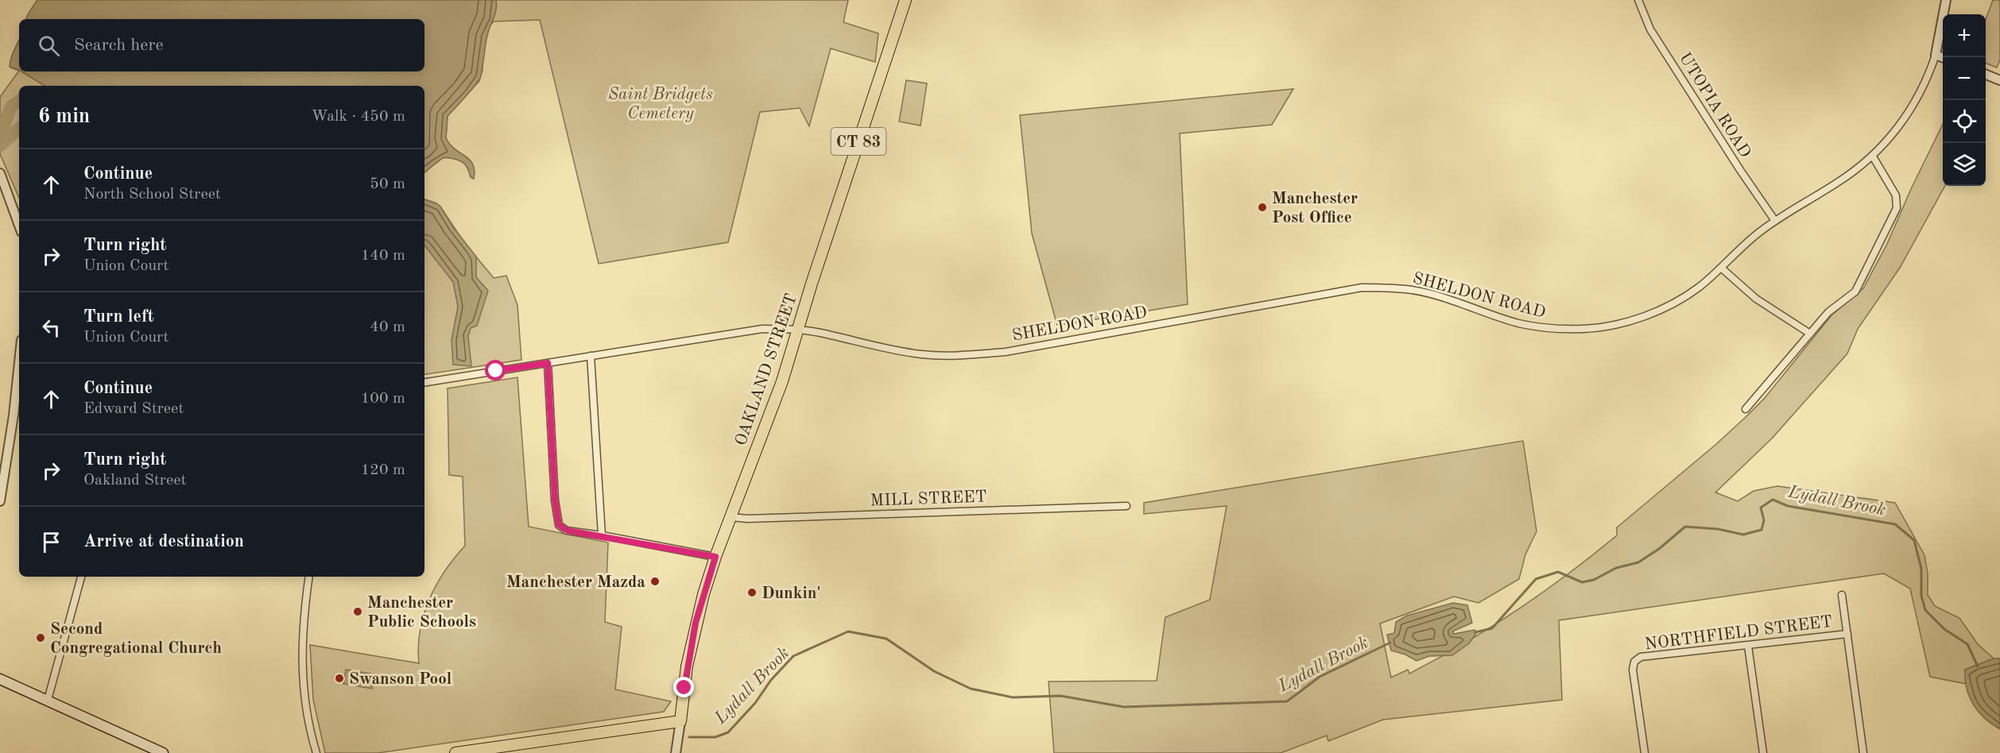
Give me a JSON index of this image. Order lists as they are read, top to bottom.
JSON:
{
  "streets": {
    "main road": ["CT 83", "OAKLAND STREET"],
    "street": [
      "UTOPIA ROAD",
      "SHELDON ROAD",
      "MILL STREET",
      "NORTHFIELD STREET"
    ]
  },
  "crossings": [
    ["UTOPIA ROAD", "SHELDON ROAD"],
    ["SHELDON ROAD", "OAKLAND STREET"],
    ["OAKLAND STREET", "MILL STREET"]
  ],
  "water": ["Lydall Brook"],
  "parks": ["Saint Bridgets Cemetery"],
  "places": [
    "Manchester Post Office",
    "Manchester Mazda",
    "Dunkin'",
    "Manchester Public Schools",
    "Second Congregational Church",
    "Swanson Pool"
  ],
  "page": {
    "map_buttons": ["+", "−"],
    "search": "Search here",
    "heading": ["6 min", "Walk · 450 m"],
    "list": [
      ["Continue", "North School Street", "50 m"],
      ["Turn right", "Union Court", "140 m"],
      ["Turn left", "Union Court", "40 m"],
      ["Continue", "Edward Street", "100 m"],
      ["Turn right", "Oakland Street", "120 m"],
      "Arrive at destination"
    ]
  }
}
